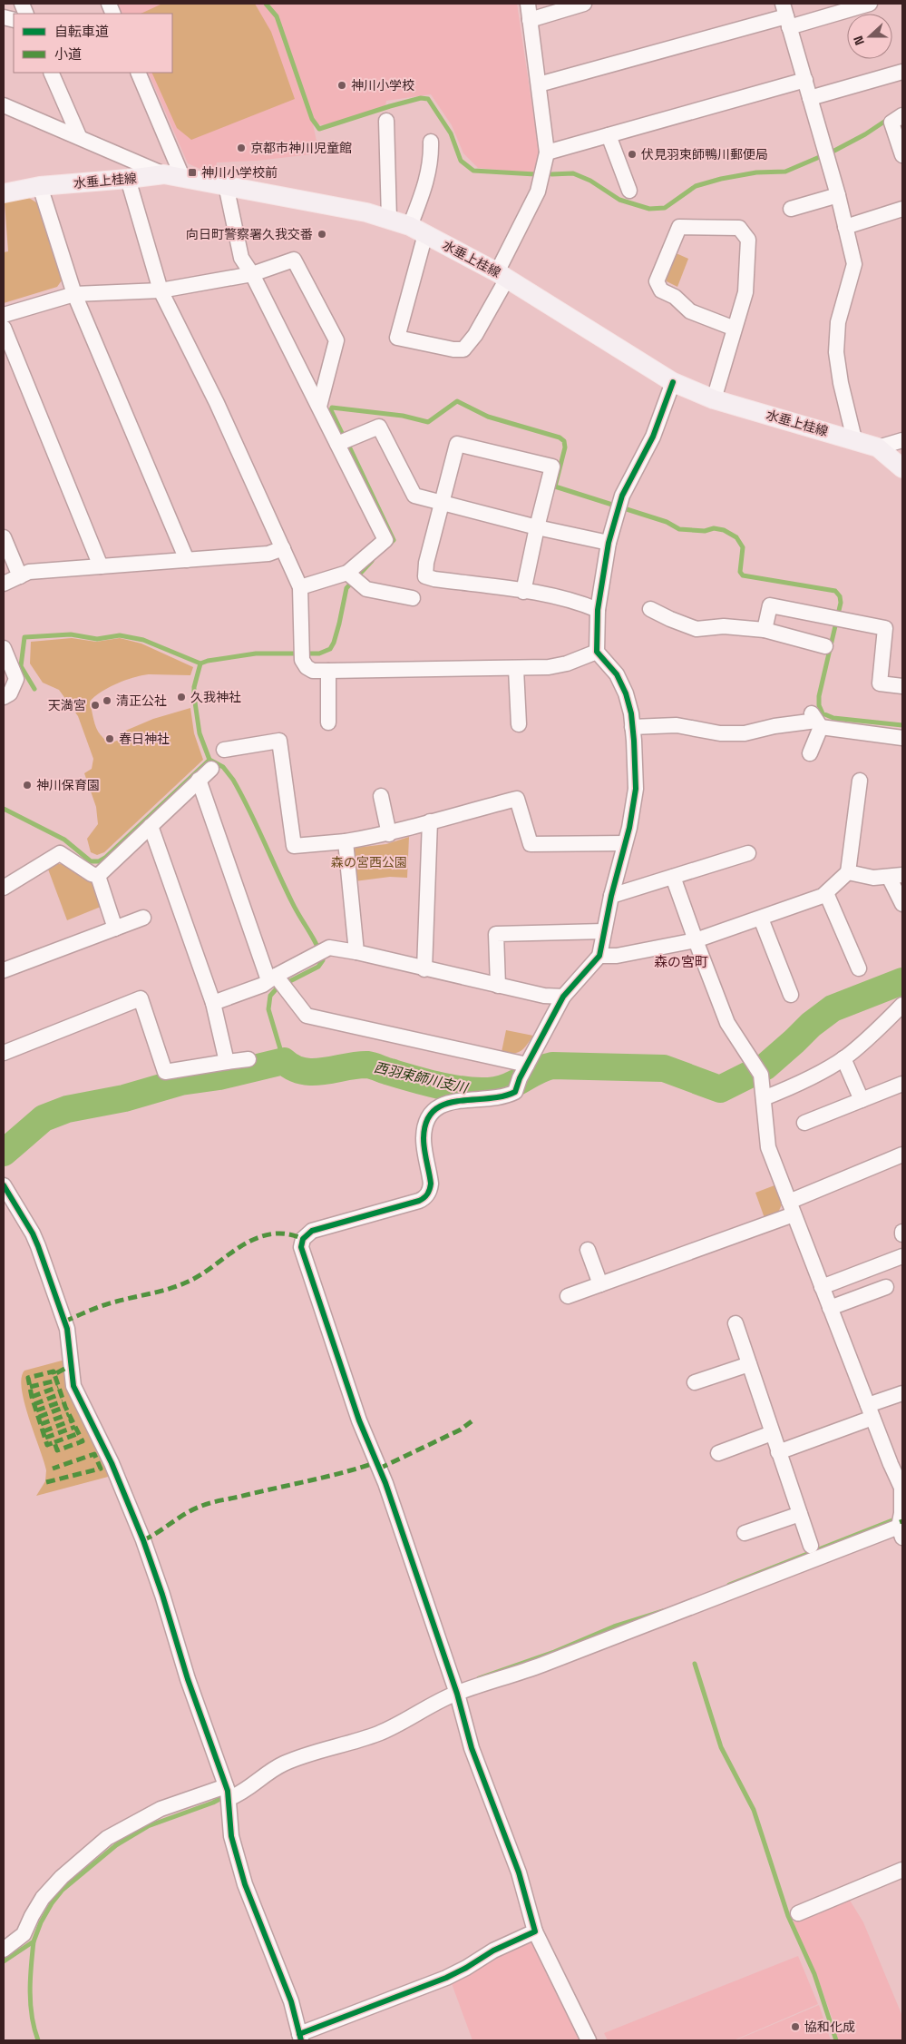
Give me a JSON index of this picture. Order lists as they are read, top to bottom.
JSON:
{
  "streets": {
    "main road": ["水垂上桂線"]
  },
  "districts": ["森の宮町"],
  "water": ["西羽束師川支川"],
  "parks": ["森の宮西公園"],
  "places": {
    "other": [
      "神川小学校",
      "京都市神川児童館",
      "伏見羽束師鴨川郵便局",
      "向日町警察署久我交番",
      "久我神社",
      "清正公社",
      "天満宮",
      "春日神社",
      "神川保育園",
      "協和化成"
    ],
    "transit": ["神川小学校前"]
  },
  "legend": ["自転車道", "小道"],
  "north": "left"
}
